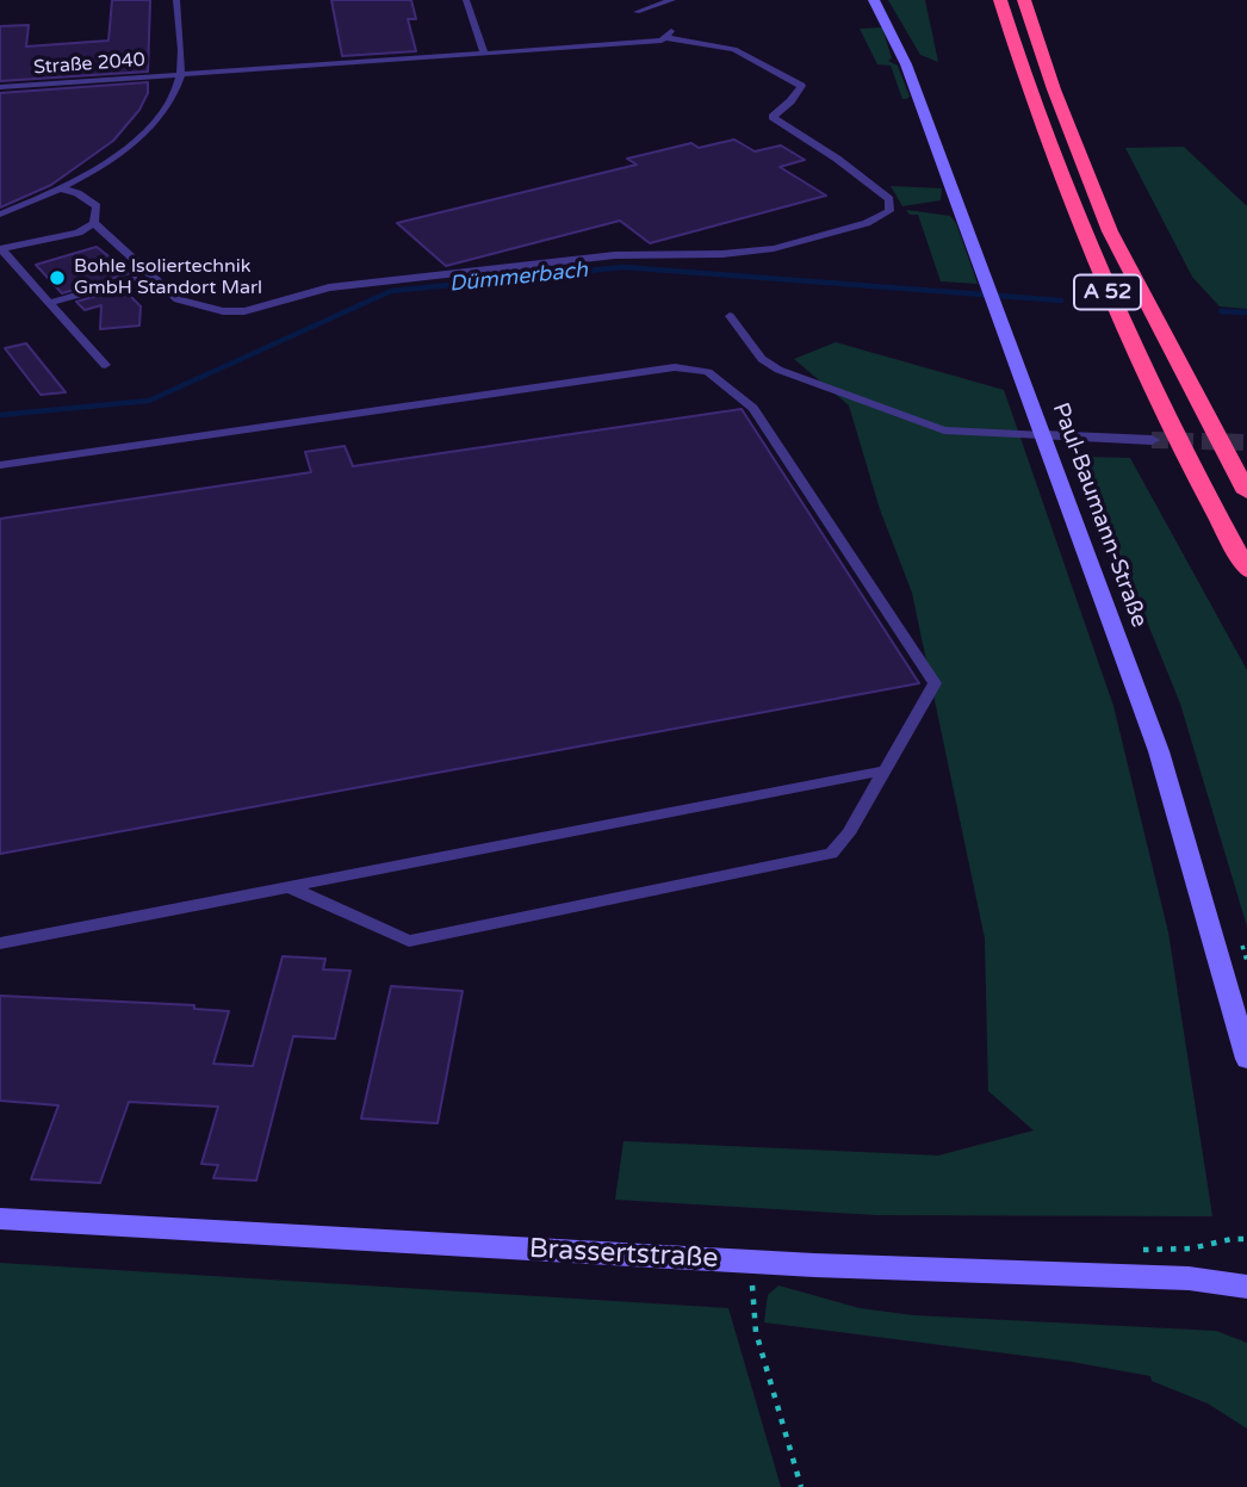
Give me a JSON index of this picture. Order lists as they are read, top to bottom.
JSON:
{
  "streets": {
    "highway": ["A 52"],
    "main road": ["Paul-Baumann-Straße", "Brassertstraße"],
    "lane": ["Straße 2040"]
  },
  "water": ["Dümmerbach"],
  "places": ["Bohle Isoliertechnik GmbH Standort Marl"]
}
